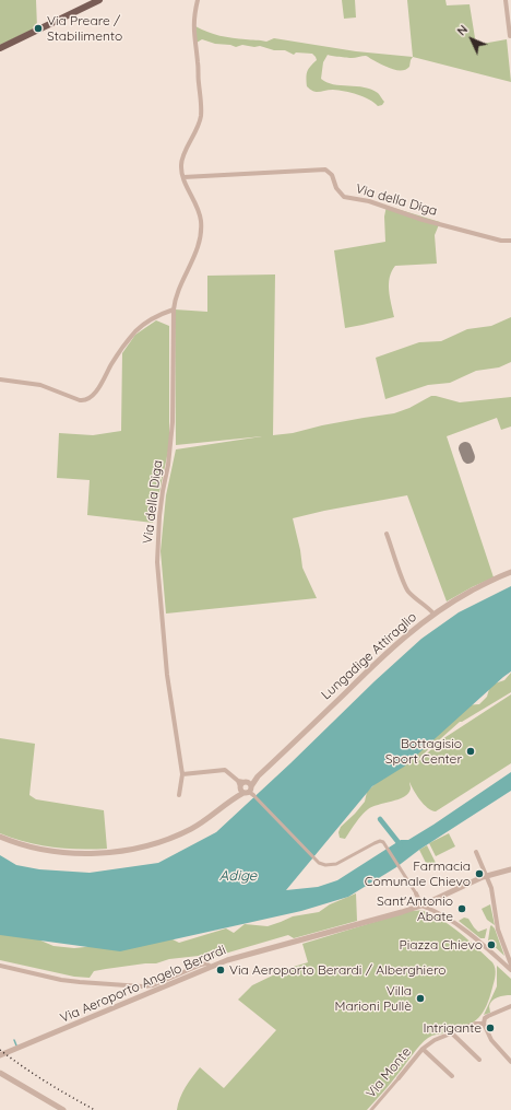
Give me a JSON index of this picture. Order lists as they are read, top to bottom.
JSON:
{
  "streets": {
    "street": [
      "Via della Diga",
      "Lungadige Attiraglio",
      "Via Aeroporto Angelo Berardi",
      "Via Monte"
    ]
  },
  "water": ["Adige"],
  "places": [
    "Via Preare / Stabilimento",
    "Bottagisio Sport Center",
    "Farmacia Comunale Chievo",
    "Sant'Antonio Abate",
    "Piazza Chievo",
    "Via Aeroporto Berardi / Alberghiero",
    "Villa Marioni Pullè",
    "Intrigante"
  ],
  "north": "top left"
}
